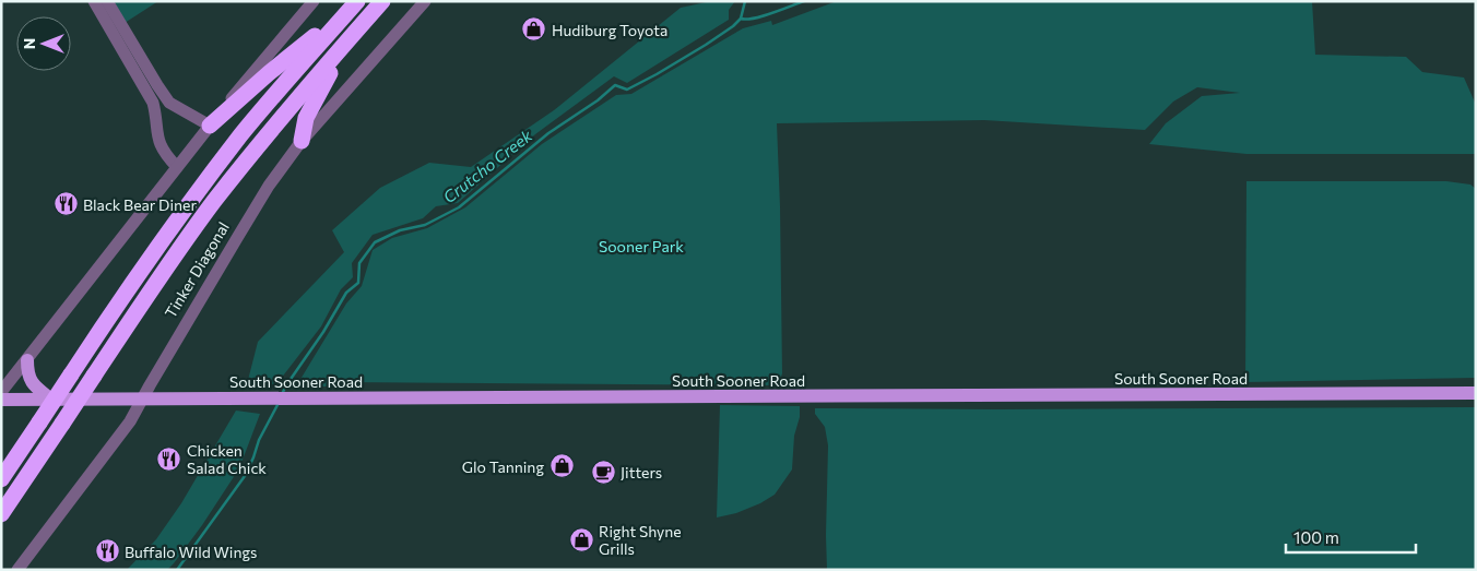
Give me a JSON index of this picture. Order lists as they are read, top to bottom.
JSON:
{
  "streets": {
    "highway": ["Tinker Diagonal"],
    "main road": ["South Sooner Road"]
  },
  "crossings": [
    ["Tinker Diagonal", "South Sooner Road"]
  ],
  "water": ["Crutcho Creek"],
  "parks": ["Sooner Park"],
  "places": {
    "shop": ["Hudiburg Toyota", "Glo Tanning", "Right Shyne Grills"],
    "restaurant": ["Black Bear Diner", "Chicken Salad Chick", "Buffalo Wild Wings"],
    "cafe": ["Jitters"]
  },
  "scale_bar": "100 m",
  "north": "left"
}
